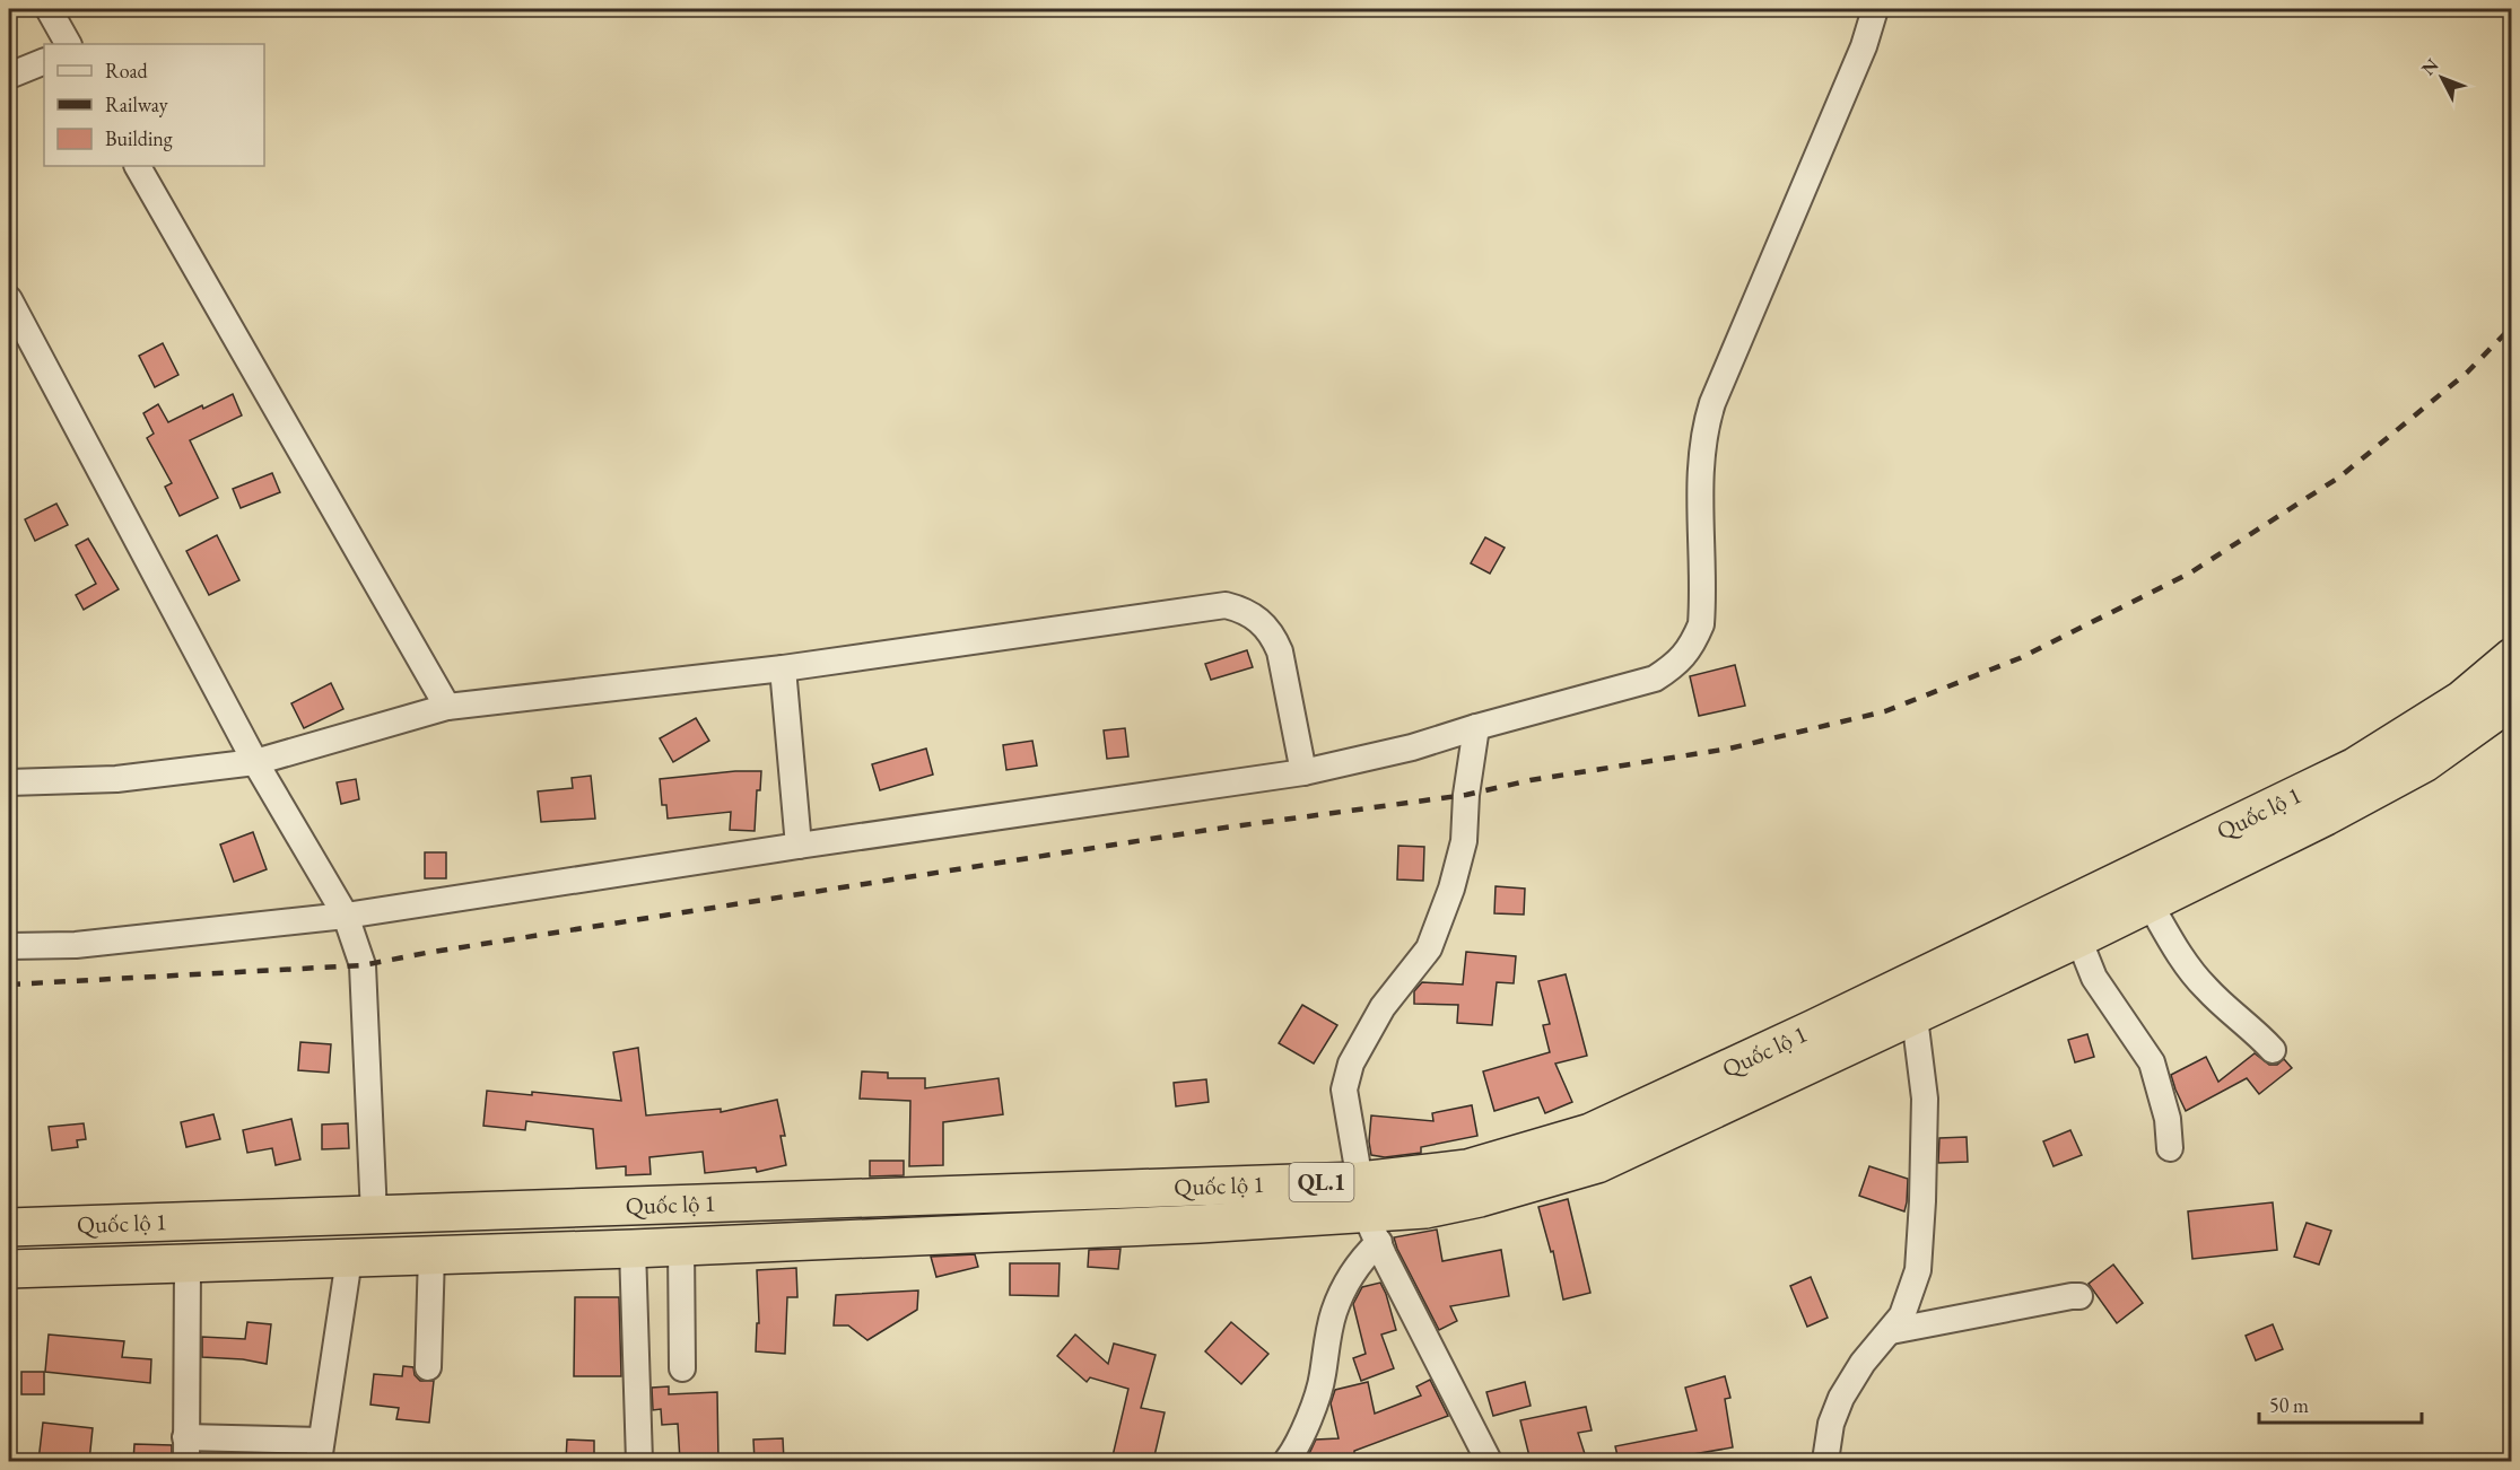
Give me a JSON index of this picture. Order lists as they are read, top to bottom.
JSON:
{
  "streets": {
    "highway": ["Quốc lộ 1", "QL.1"]
  },
  "legend": ["Road", "Railway", "Building"],
  "scale_bar": "50 m",
  "north": "top left"
}
